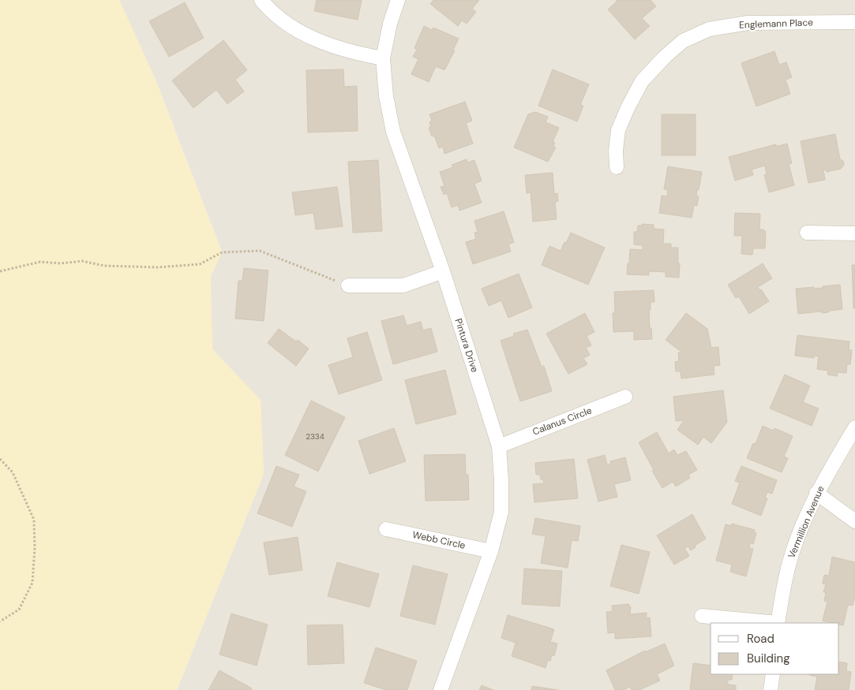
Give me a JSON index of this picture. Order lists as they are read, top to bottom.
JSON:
{
  "streets": {
    "street": [
      "Englemann Place",
      "Pintura Drive",
      "Calanus Circle",
      "Vermillion Avenue",
      "Webb Circle"
    ]
  },
  "crossings": [
    ["Pintura Drive", "Calanus Circle"],
    ["Pintura Drive", "Webb Circle"]
  ],
  "house_numbers": ["2334"],
  "legend": ["Road", "Building"]
}
